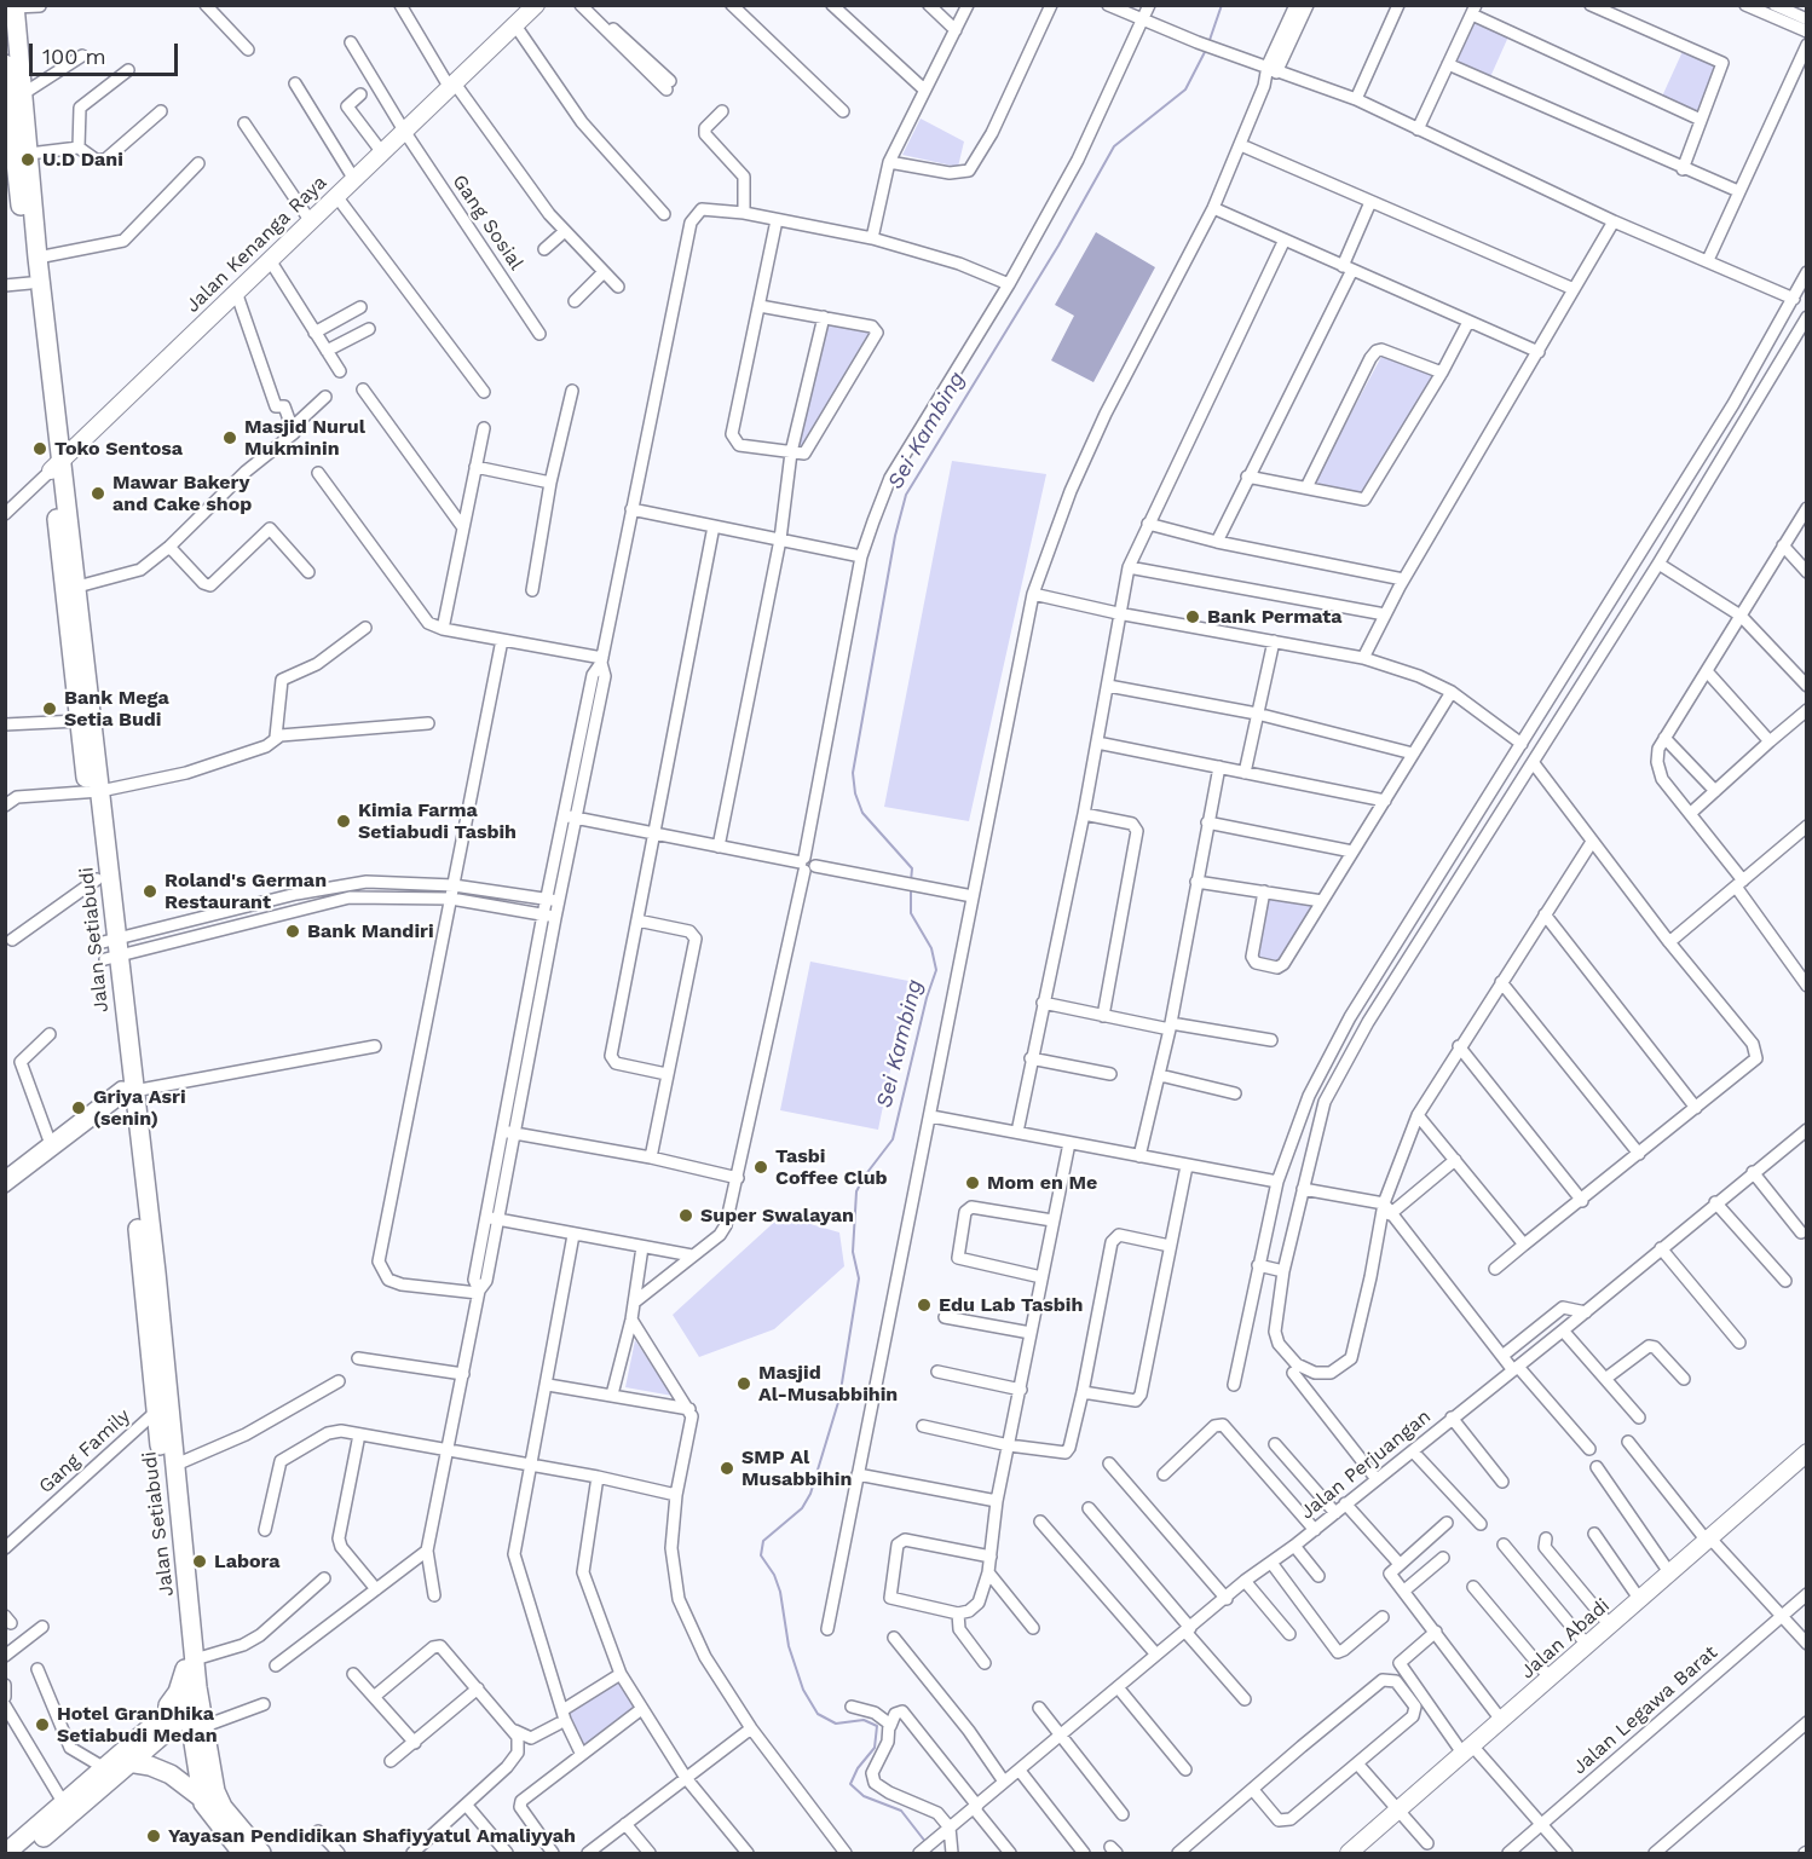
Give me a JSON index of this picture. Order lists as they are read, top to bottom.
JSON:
{
  "streets": {
    "main road": ["Jalan Setiabudi"],
    "street": [
      "Gang Sosial",
      "Jalan Kenanga Raya",
      "Gang Family",
      "Jalan Perjuangan",
      "Jalan Abadi",
      "Jalan Legawa Barat"
    ]
  },
  "crossings": [
    ["Gang Sosial", "Jalan Kenanga Raya"],
    ["Jalan Kenanga Raya", "Jalan Setiabudi"],
    ["Jalan Setiabudi", "Gang Family"]
  ],
  "water": ["Sei Kambing"],
  "places": [
    "U.D Dani",
    "Masjid Nurul Mukminin",
    "Toko Sentosa",
    "Mawar Bakery and Cake shop",
    "Bank Permata",
    "Bank Mega Setia Budi",
    "Kimia Farma Setiabudi Tasbih",
    "Roland's German Restaurant",
    "Bank Mandiri",
    "Griya Asri (senin)",
    "Tasbi Coffee Club",
    "Mom en Me",
    "Super Swalayan",
    "Edu Lab Tasbih",
    "Masjid Al-Musabbihin",
    "SMP Al Musabbihin",
    "Labora",
    "Hotel GranDhika Setiabudi Medan",
    "Yayasan Pendidikan Shafiyyatul Amaliyyah"
  ],
  "scale_bar": "100 m"
}
